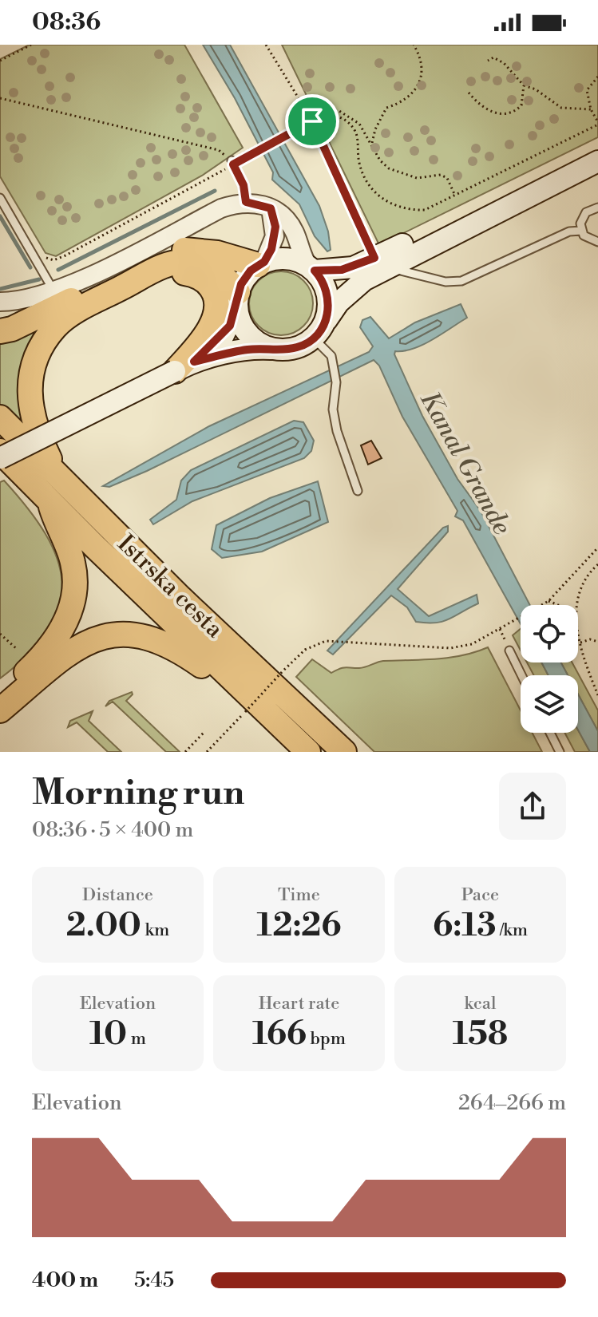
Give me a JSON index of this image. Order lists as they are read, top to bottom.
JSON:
{
  "streets": {
    "highway": ["Istrska cesta"]
  },
  "water": ["Kanal Grande"],
  "page": {
    "status": "08:36",
    "heading": ["Morning run", "08:36 · 5 × 400 m"],
    "stats": [
      ["Distance", "2.00 km"],
      ["Time", "12:26"],
      ["Pace", "6:13 /km"],
      ["Elevation", "10 m"],
      ["Heart rate", "166 bpm"],
      ["kcal", "158"]
    ],
    "chart": ["Elevation", "264–266 m"],
    "list": [
      {
        "name": "400 m",
        "note": "5:45"
      }
    ]
  }
}
